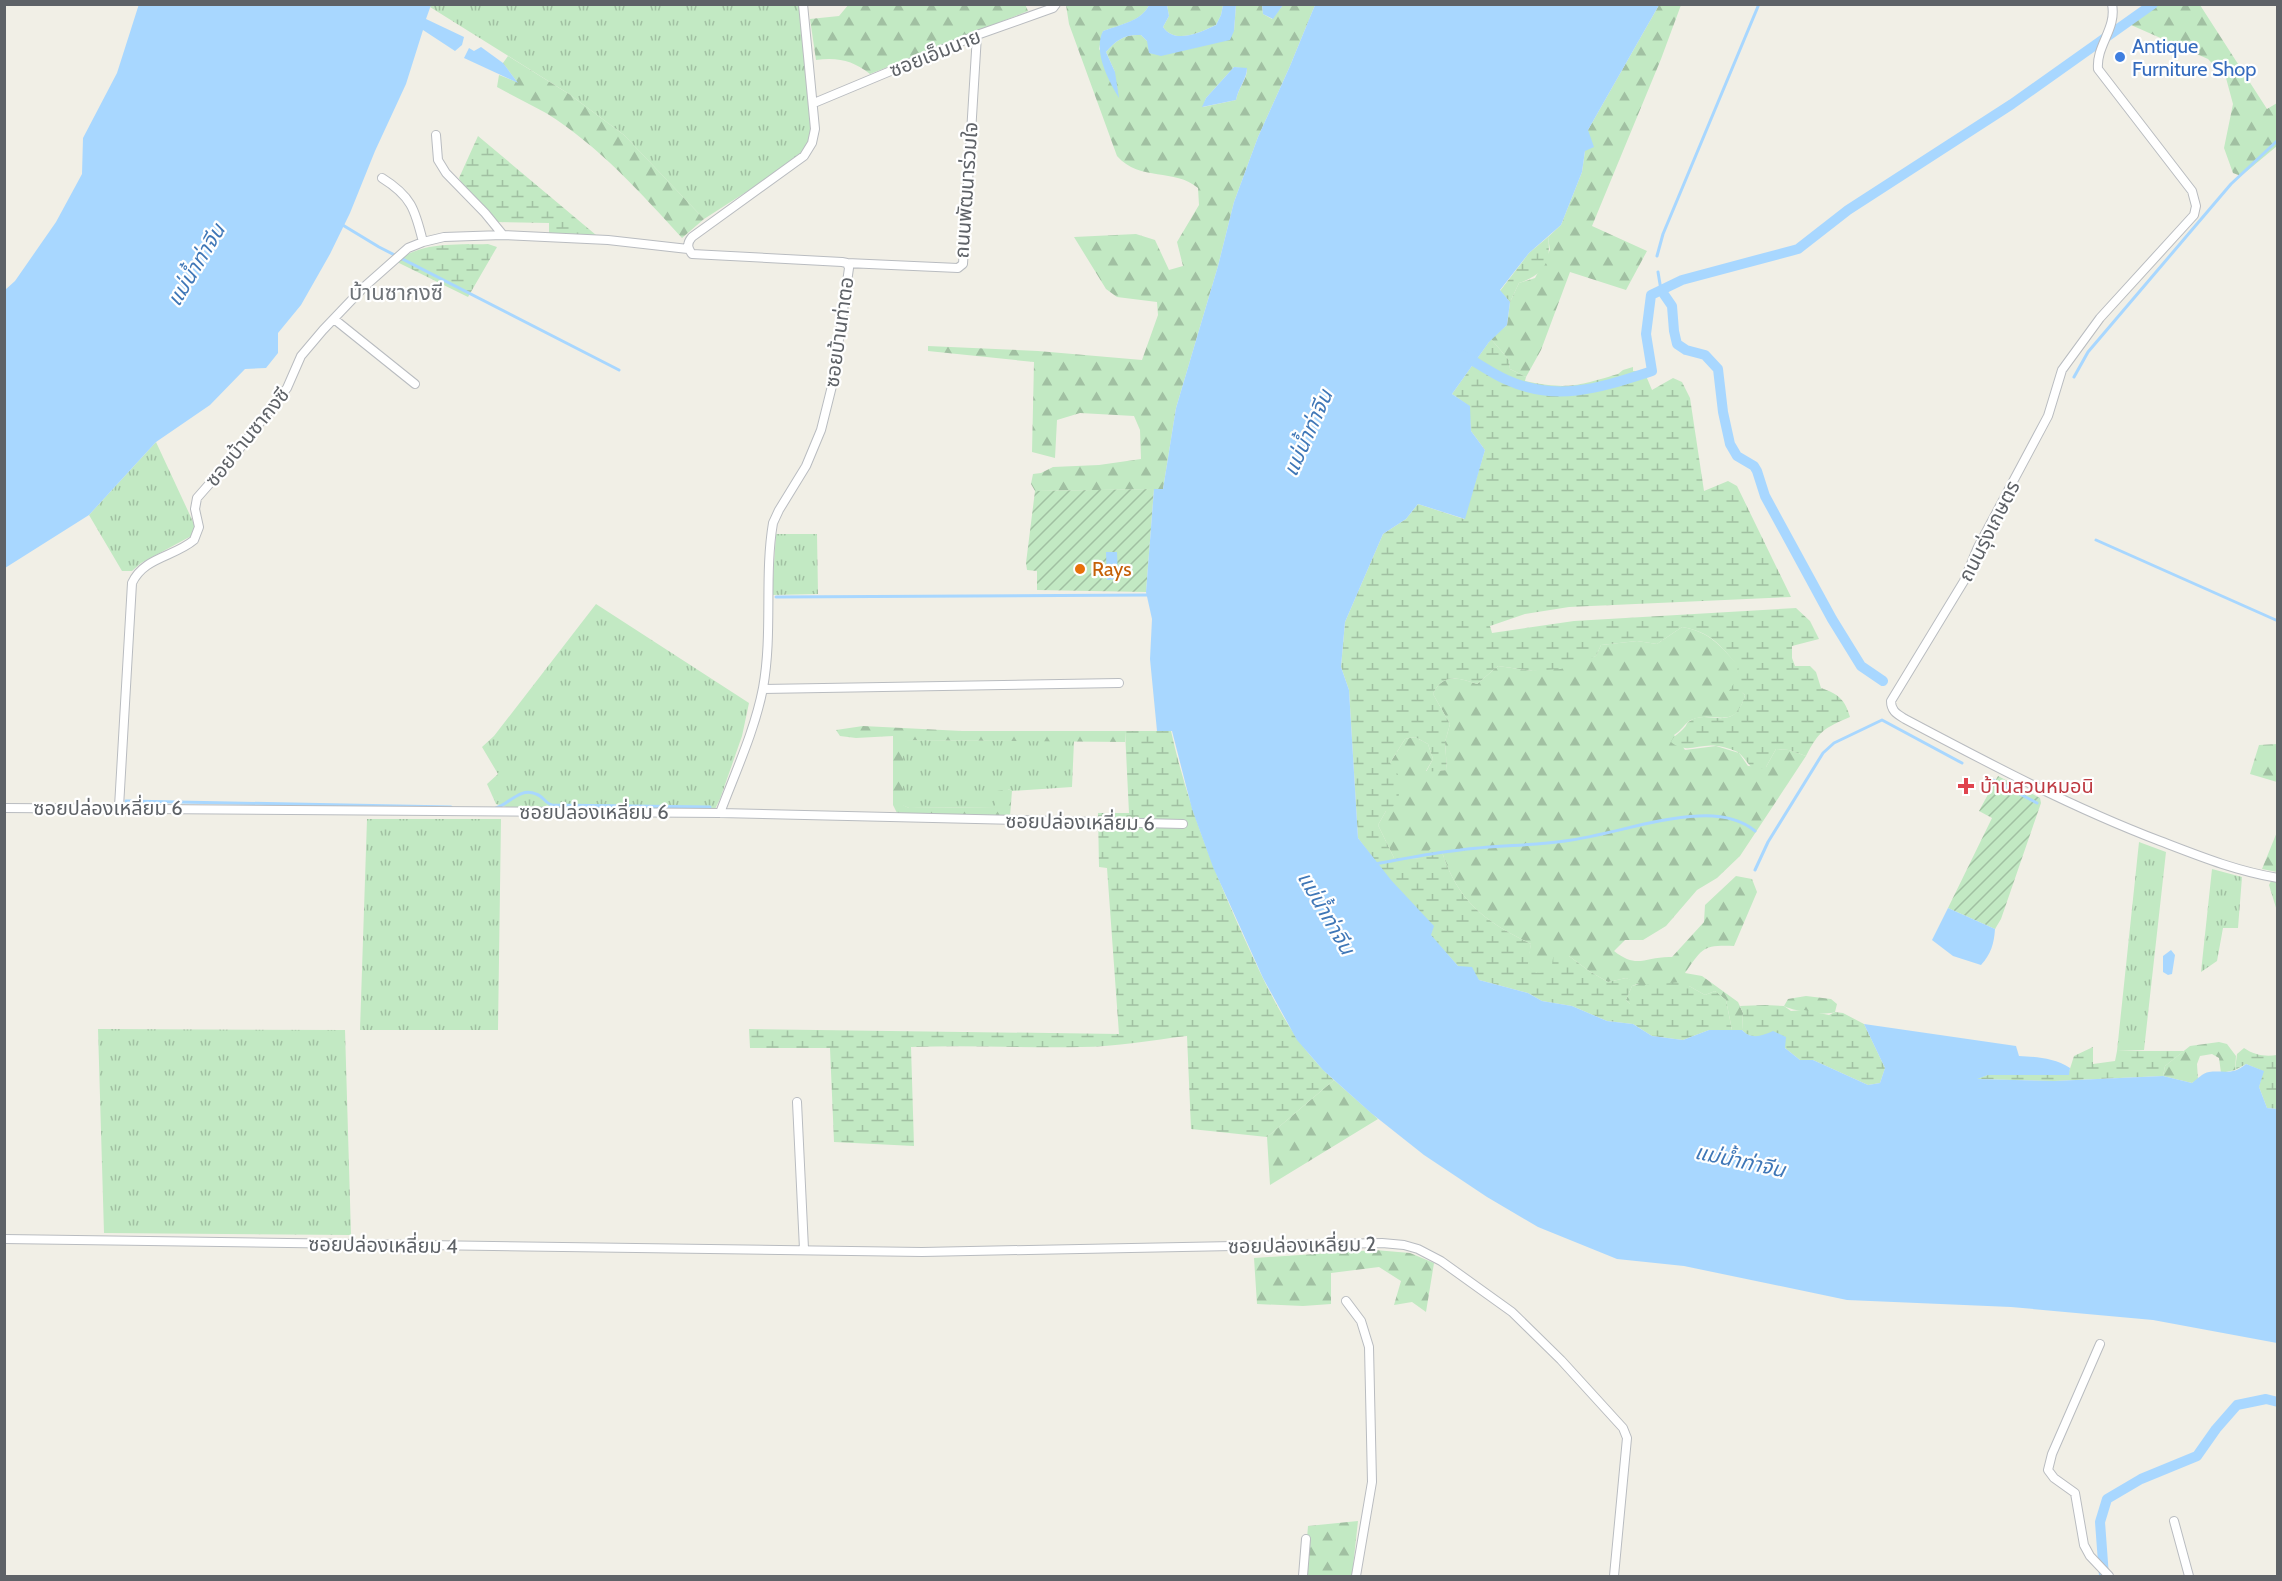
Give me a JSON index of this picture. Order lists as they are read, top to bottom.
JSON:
{
  "streets": {
    "street": [
      "ซอยเอ็มนาย",
      "ถนนพัฒนาร่วมใจ",
      "ซอยบ้านท่าตอ",
      "ซอยบ้านซากงซี",
      "ถนนรุ่งเกษตร",
      "ซอยปล่องเหลี่ยม 6",
      "ซอยปล่องเหลี่ยม 4",
      "ซอยปล่องเหลี่ยม 2"
    ]
  },
  "crossings": [
    ["ซอยเอ็มนาย", "ถนนพัฒนาร่วมใจ"],
    ["ถนนพัฒนาร่วมใจ", "ซอยบ้านท่าตอ"],
    ["ซอยบ้านท่าตอ", "ซอยบ้านซากงซี"],
    ["ซอยบ้านท่าตอ", "ซอยปล่องเหลี่ยม 6"],
    ["ซอยบ้านซากงซี", "ซอยปล่องเหลี่ยม 6"],
    ["ซอยปล่องเหลี่ยม 4", "ซอยปล่องเหลี่ยม 2"]
  ],
  "districts": ["บ้านซากงซี"],
  "water": ["แม่น้ำท่าจีน"],
  "places": {
    "other": ["Antique Furniture Shop", "Rays"],
    "health": ["บ้านสวนหมอนิ"]
  }
}
